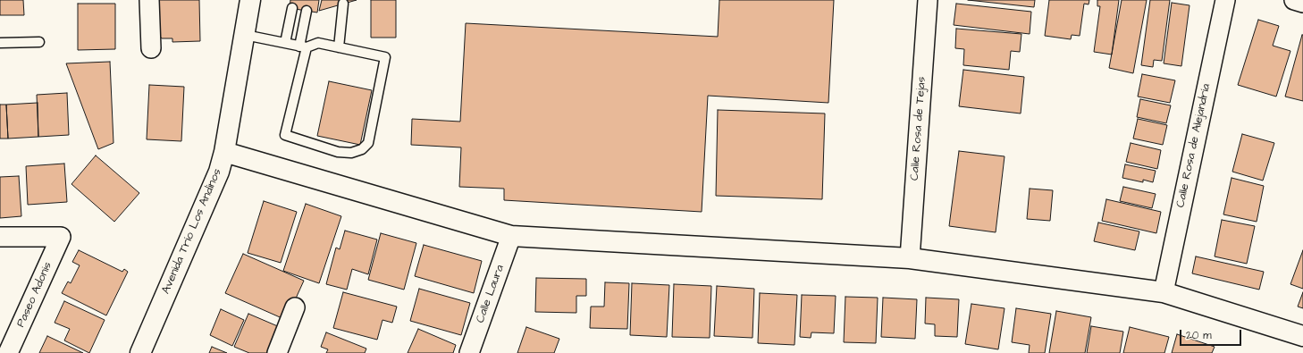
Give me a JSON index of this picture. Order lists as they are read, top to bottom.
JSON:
{
  "streets": {
    "street": [
      "Calle Rosa de Tejas",
      "Calle Rosa de Alejandría",
      "Avenida Trío Los Andinos",
      "Calle Laura",
      "Paseo Adonis"
    ]
  },
  "scale_bar": "20 m"
}
